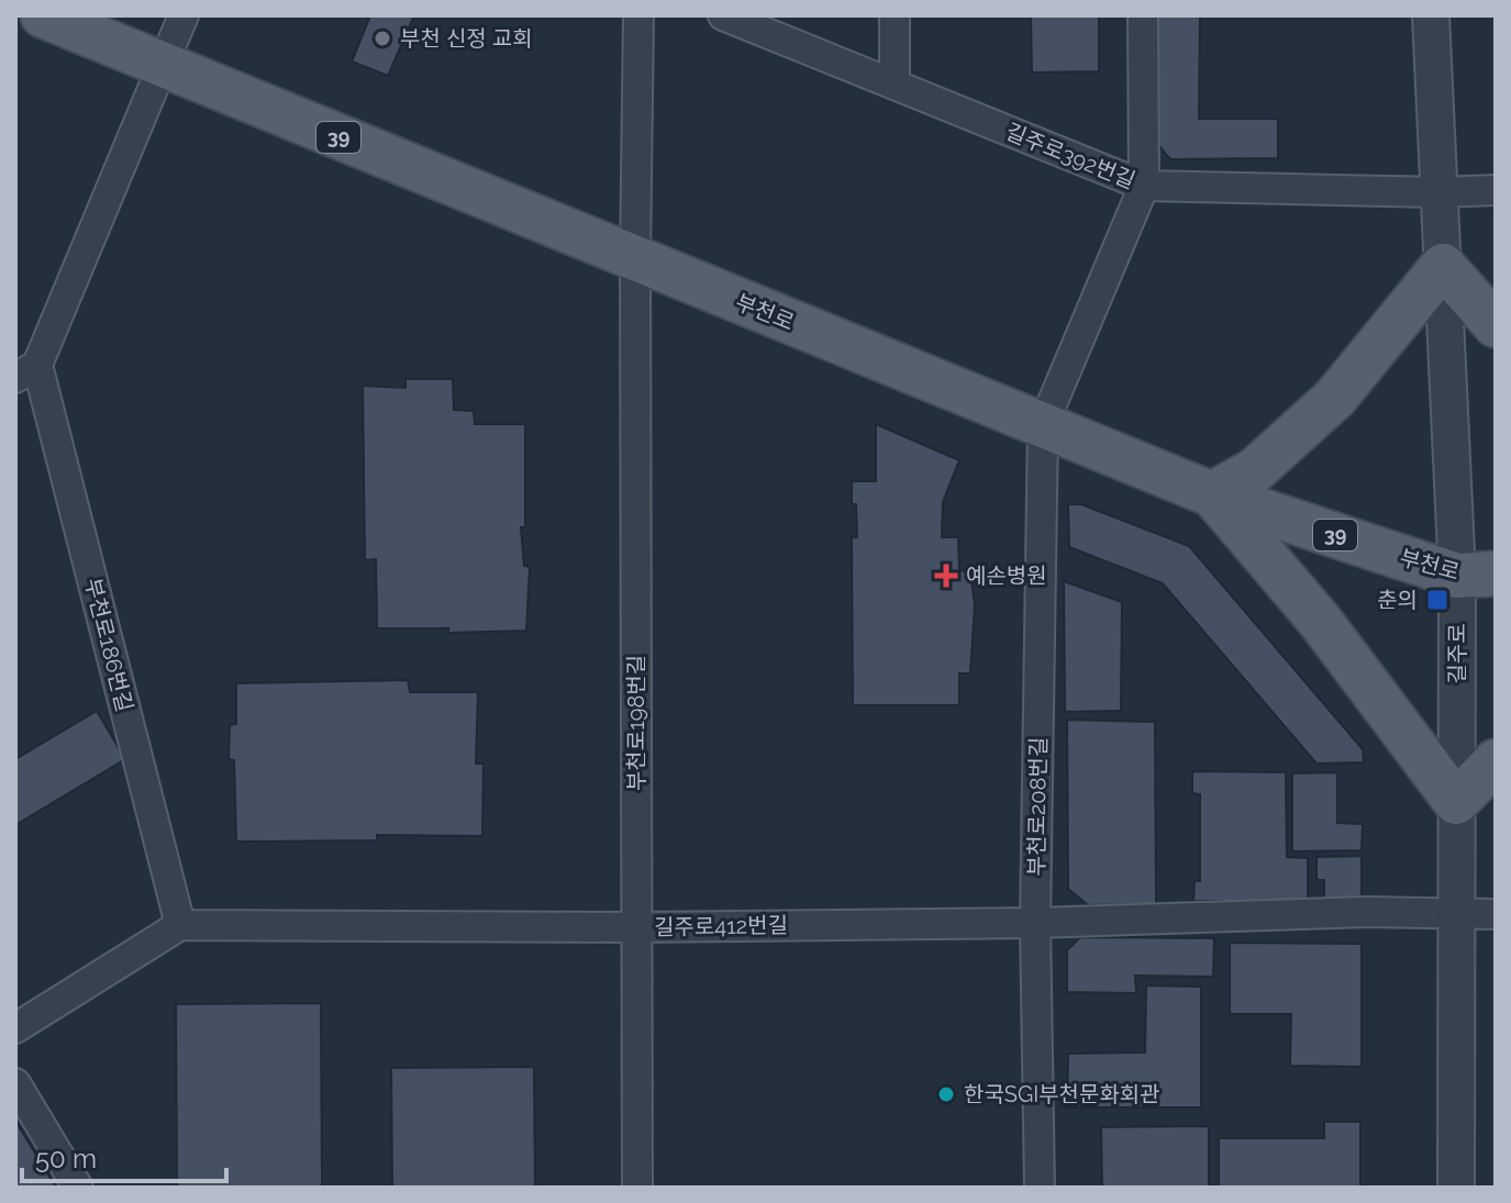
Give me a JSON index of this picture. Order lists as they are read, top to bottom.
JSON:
{
  "streets": {
    "main road": ["39", "부천로"],
    "street": [
      "길주로392번길",
      "부천로186번길",
      "길주로",
      "부천로198번길",
      "부천로208번길",
      "길주로412번길"
    ]
  },
  "crossings": [
    ["길주로392번길", "길주로"],
    ["부천로", "부천로186번길"],
    ["부천로", "길주로"],
    ["부천로", "부천로198번길"],
    ["부천로", "부천로208번길"],
    ["부천로186번길", "길주로412번길"],
    ["길주로", "길주로412번길"],
    ["부천로198번길", "길주로412번길"],
    ["부천로208번길", "길주로412번길"]
  ],
  "places": {
    "other": ["부천 신정 교회", "한국SGI부천문화회관"],
    "health": ["예손병원"],
    "transit": ["춘의"]
  },
  "scale_bar": "50 m"
}
